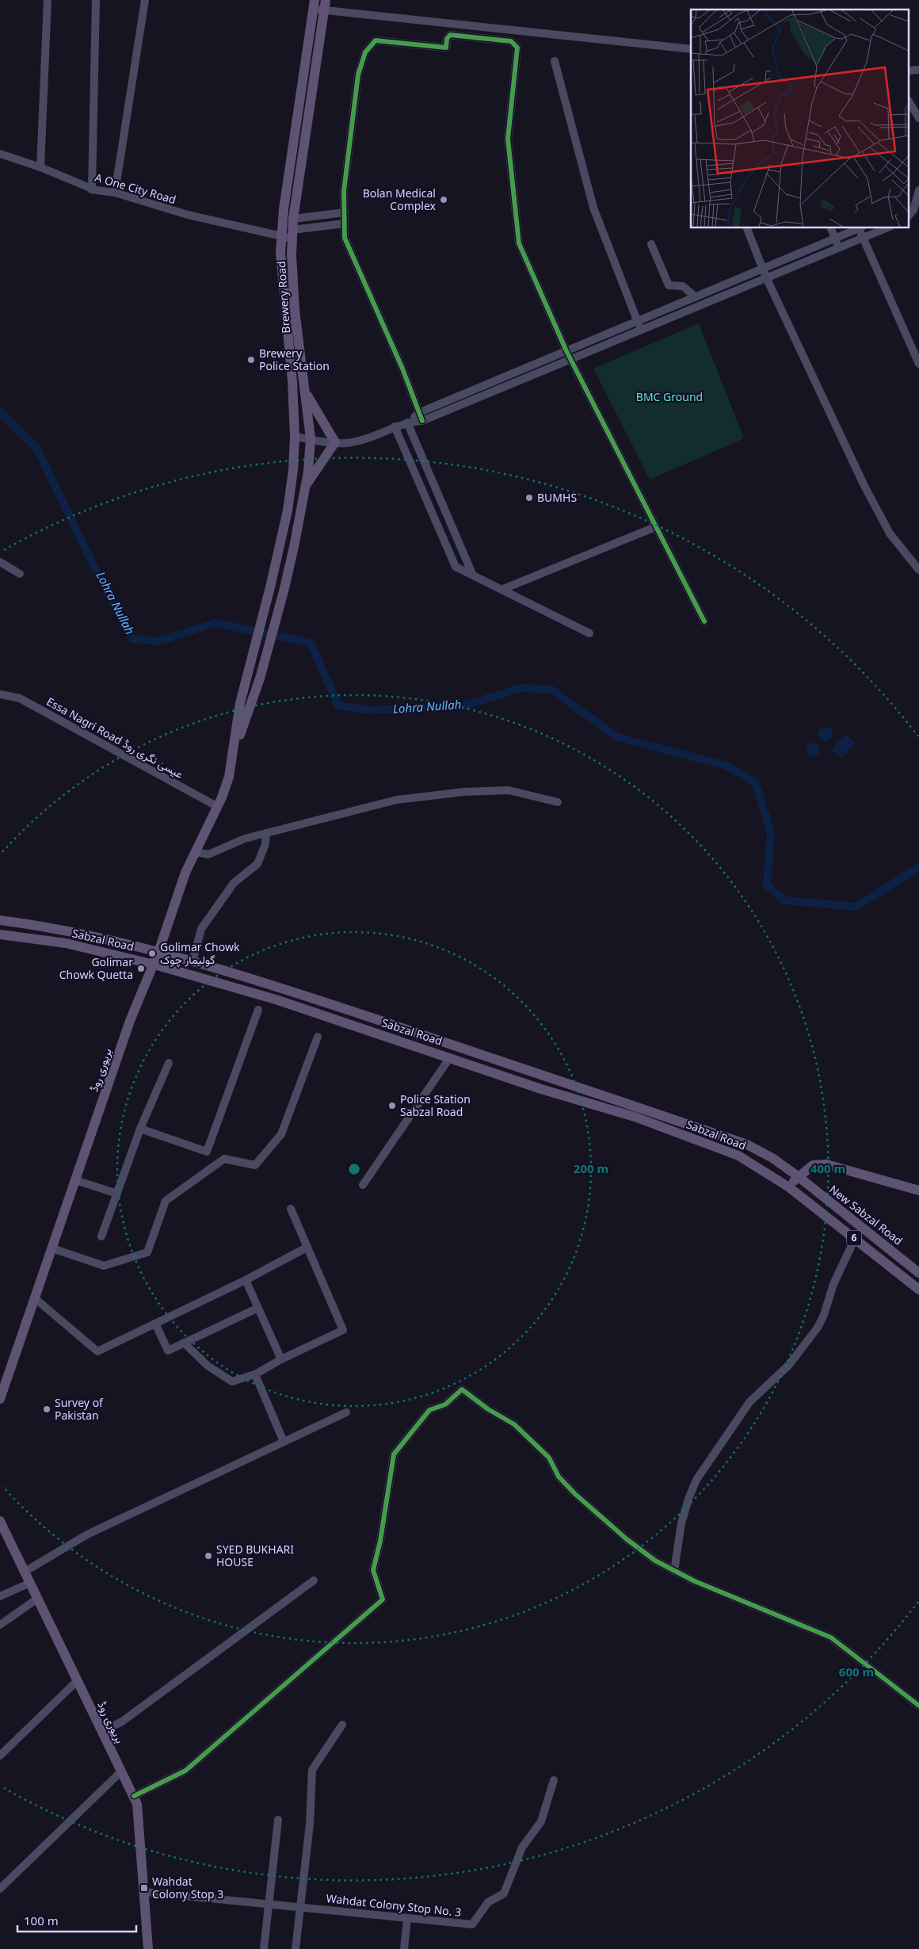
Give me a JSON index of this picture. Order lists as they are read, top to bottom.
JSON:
{
  "streets": {
    "main road": [
      "Brewery Road",
      "Sabzal Road",
      "بریوری روڈ",
      "New Sabzal Road",
      "6"
    ],
    "street": ["A One City Road", "Essa Nagri Road عیسیٰ نگری روڈ", "Wahdat Colony Stop No. 3"]
  },
  "crossings": [
    ["A One City Road", "Brewery Road"],
    ["Brewery Road", "بریوری روڈ"],
    ["Essa Nagri Road عیسیٰ نگری روڈ", "بریوری روڈ"],
    ["Sabzal Road", "بریوری روڈ"],
    ["Sabzal Road", "New Sabzal Road"],
    ["Sabzal Road", "6"],
    ["بریوری روڈ", "Wahdat Colony Stop No. 3"]
  ],
  "water": ["Lohra Nullah"],
  "parks": ["BMC Ground"],
  "places": {
    "other": [
      "Bolan Medical Complex",
      "Brewery Police Station",
      "BUMHS",
      "Golimar Chowk گولیمار چوک",
      "Golimar Chowk Quetta",
      "Police Station Sabzal Road",
      "Survey of Pakistan",
      "SYED BUKHARI HOUSE"
    ],
    "transit": ["Wahdat Colony Stop 3"]
  },
  "scale_bar": "100 m",
  "rings": ["200 m", "400 m", "600 m"]
}
